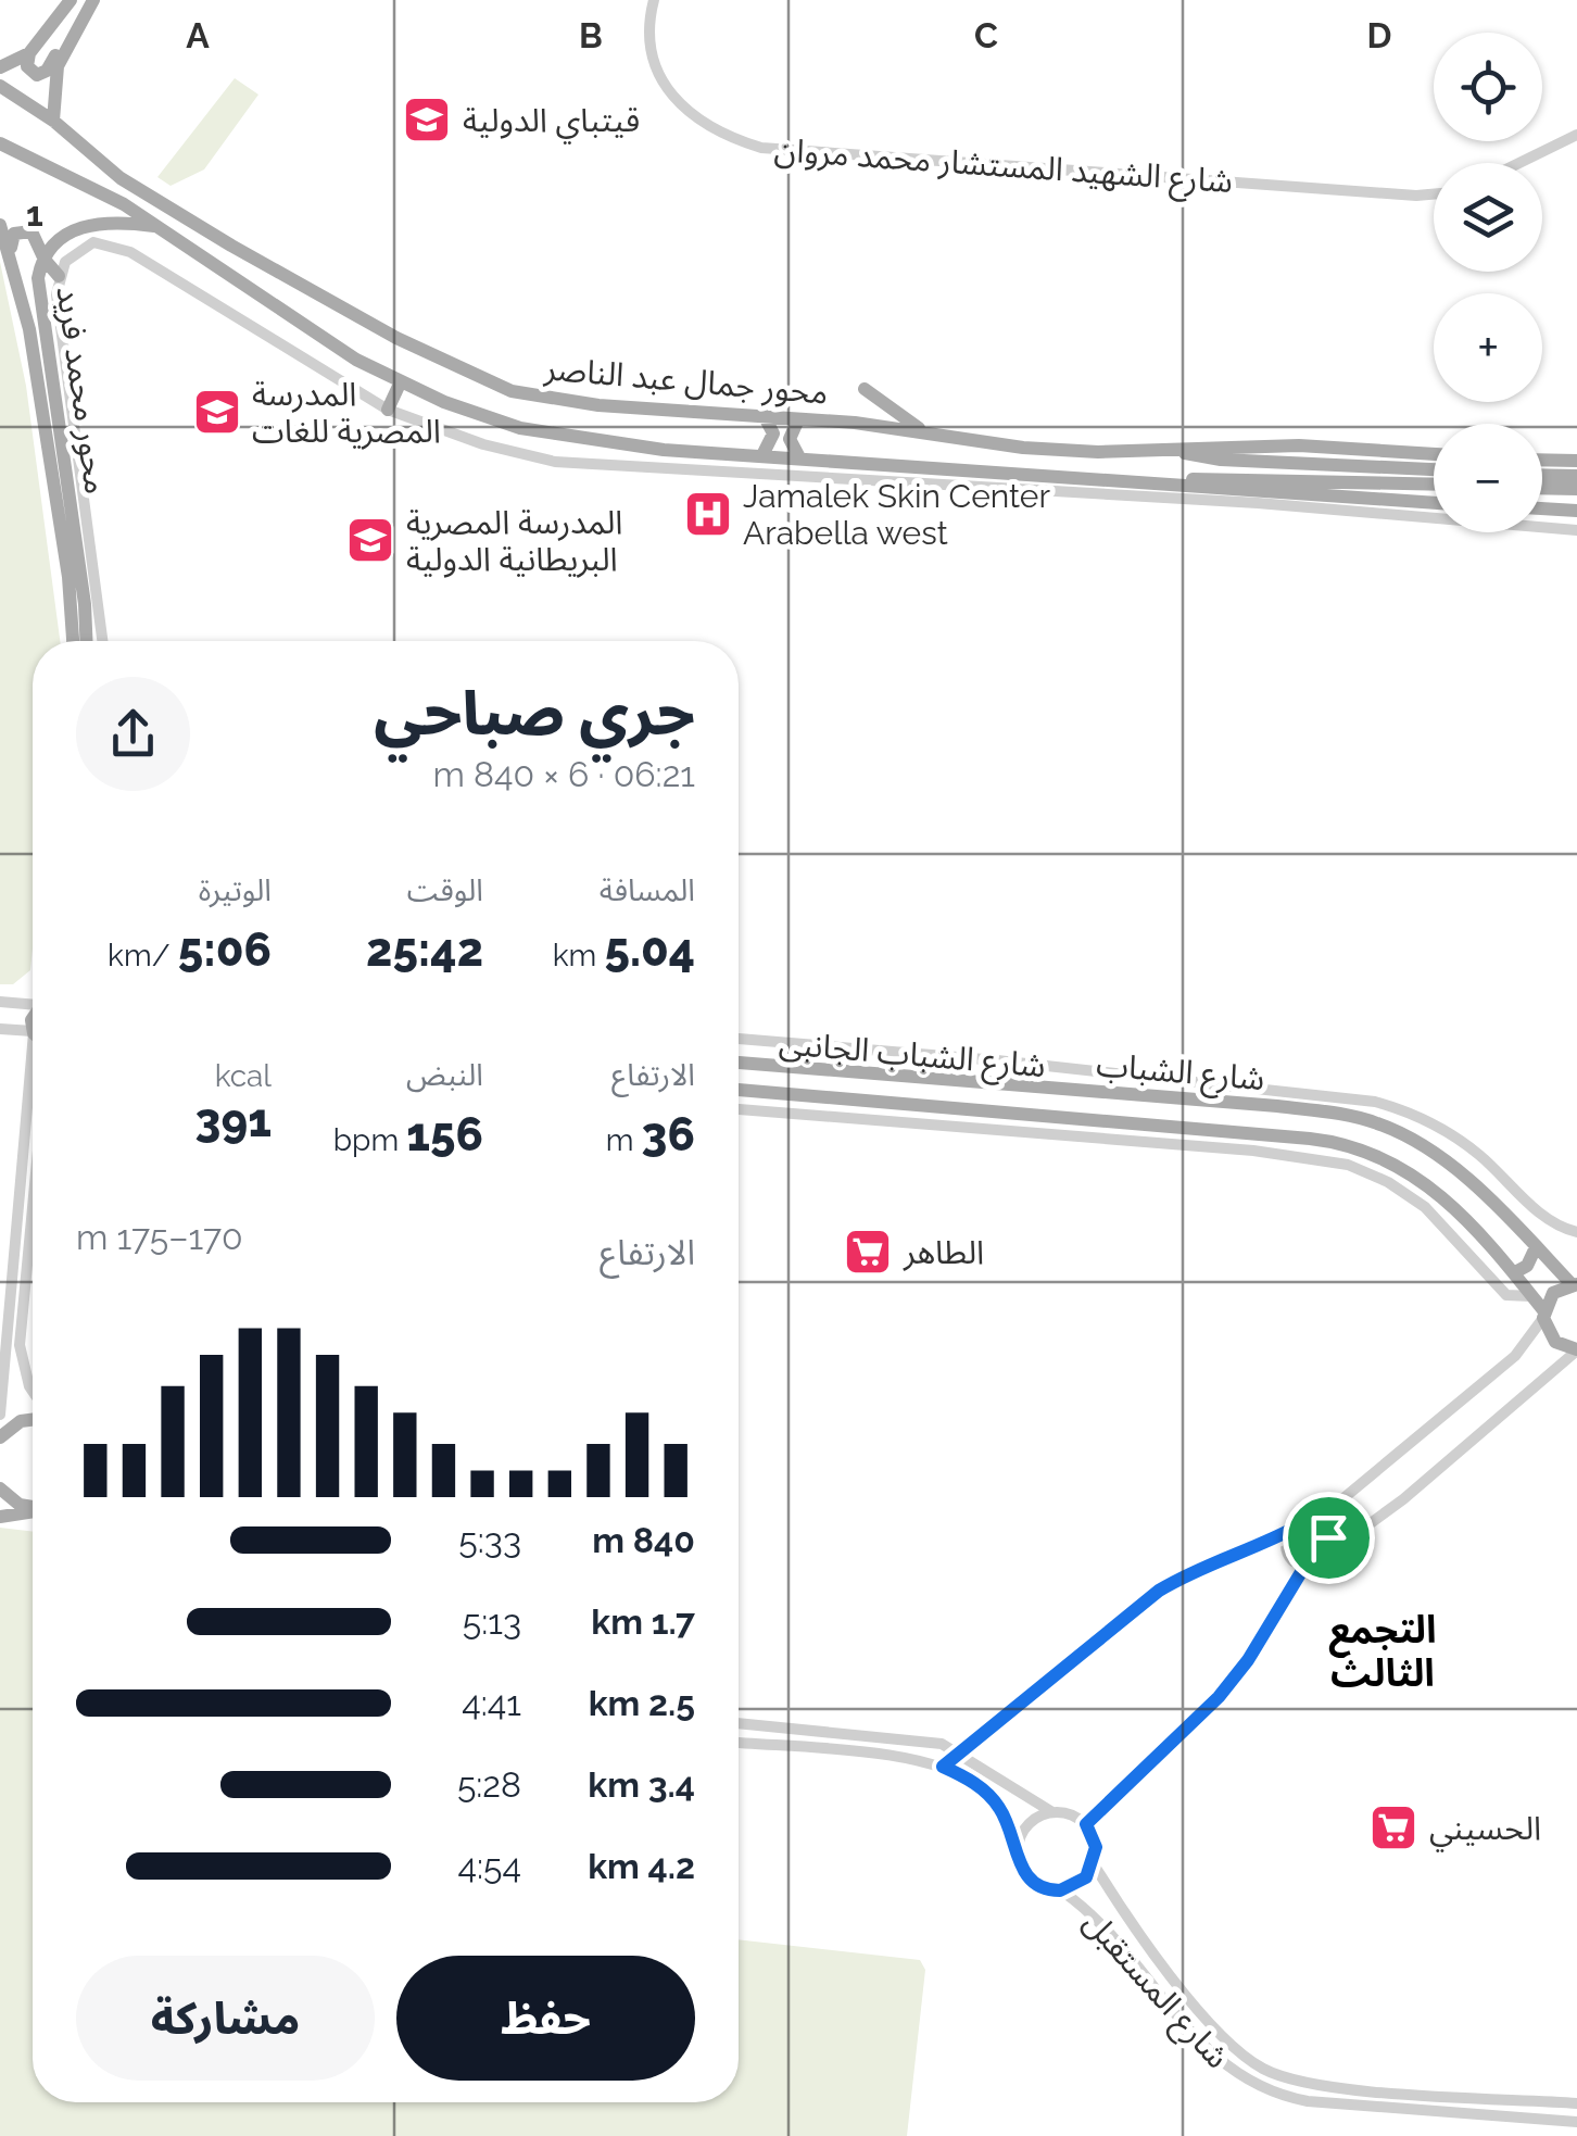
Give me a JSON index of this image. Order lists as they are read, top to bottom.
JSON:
{
  "streets": {
    "main road": ["محور جمال عبد الناصر", "محور محمد فريد", "شارع الشباب"],
    "street": ["شارع الشهيد المستشار محمد مروان", "شارع الشباب الجانبى", "شارع المستقبل"]
  },
  "crossings": [
    ["محور جمال عبد الناصر", "محور محمد فريد"],
    ["شارع الشباب الجانبى", "شارع الشباب"]
  ],
  "districts": ["التجمع الثالث"],
  "places": {
    "school or university": ["قيتباي الدولية", "المدرسة المصرية للغات", "المدرسة المصرية البريطانية الدولية"],
    "hospital": ["Jamalek Skin Center Arabella west"],
    "supermarket": ["الطاهر", "الحسيني"]
  },
  "page": {
    "map_buttons": ["+", "−"],
    "heading": ["جري صباحي", "06:21 · 6 × 840 m"],
    "stats": [
      ["المسافة", "5.04 km"],
      ["الوقت", "25:42"],
      ["الوتيرة", "5:06 /km"],
      ["الارتفاع", "36 m"],
      ["النبض", "156 bpm"],
      ["kcal", "391"]
    ],
    "chart": ["الارتفاع", "170–175 m"],
    "list": [
      {
        "name": "840 m",
        "note": "5:33"
      },
      {
        "name": "1.7 km",
        "note": "5:13"
      },
      {
        "name": "2.5 km",
        "note": "4:41"
      },
      {
        "name": "3.4 km",
        "note": "5:28"
      },
      {
        "name": "4.2 km",
        "note": "4:54"
      }
    ],
    "buttons": ["حفظ", "مشاركة"]
  },
  "grid": {
    "columns": [
      "A",
      "B",
      "C",
      "D"
    ],
    "rows": ["1"]
  }
}
